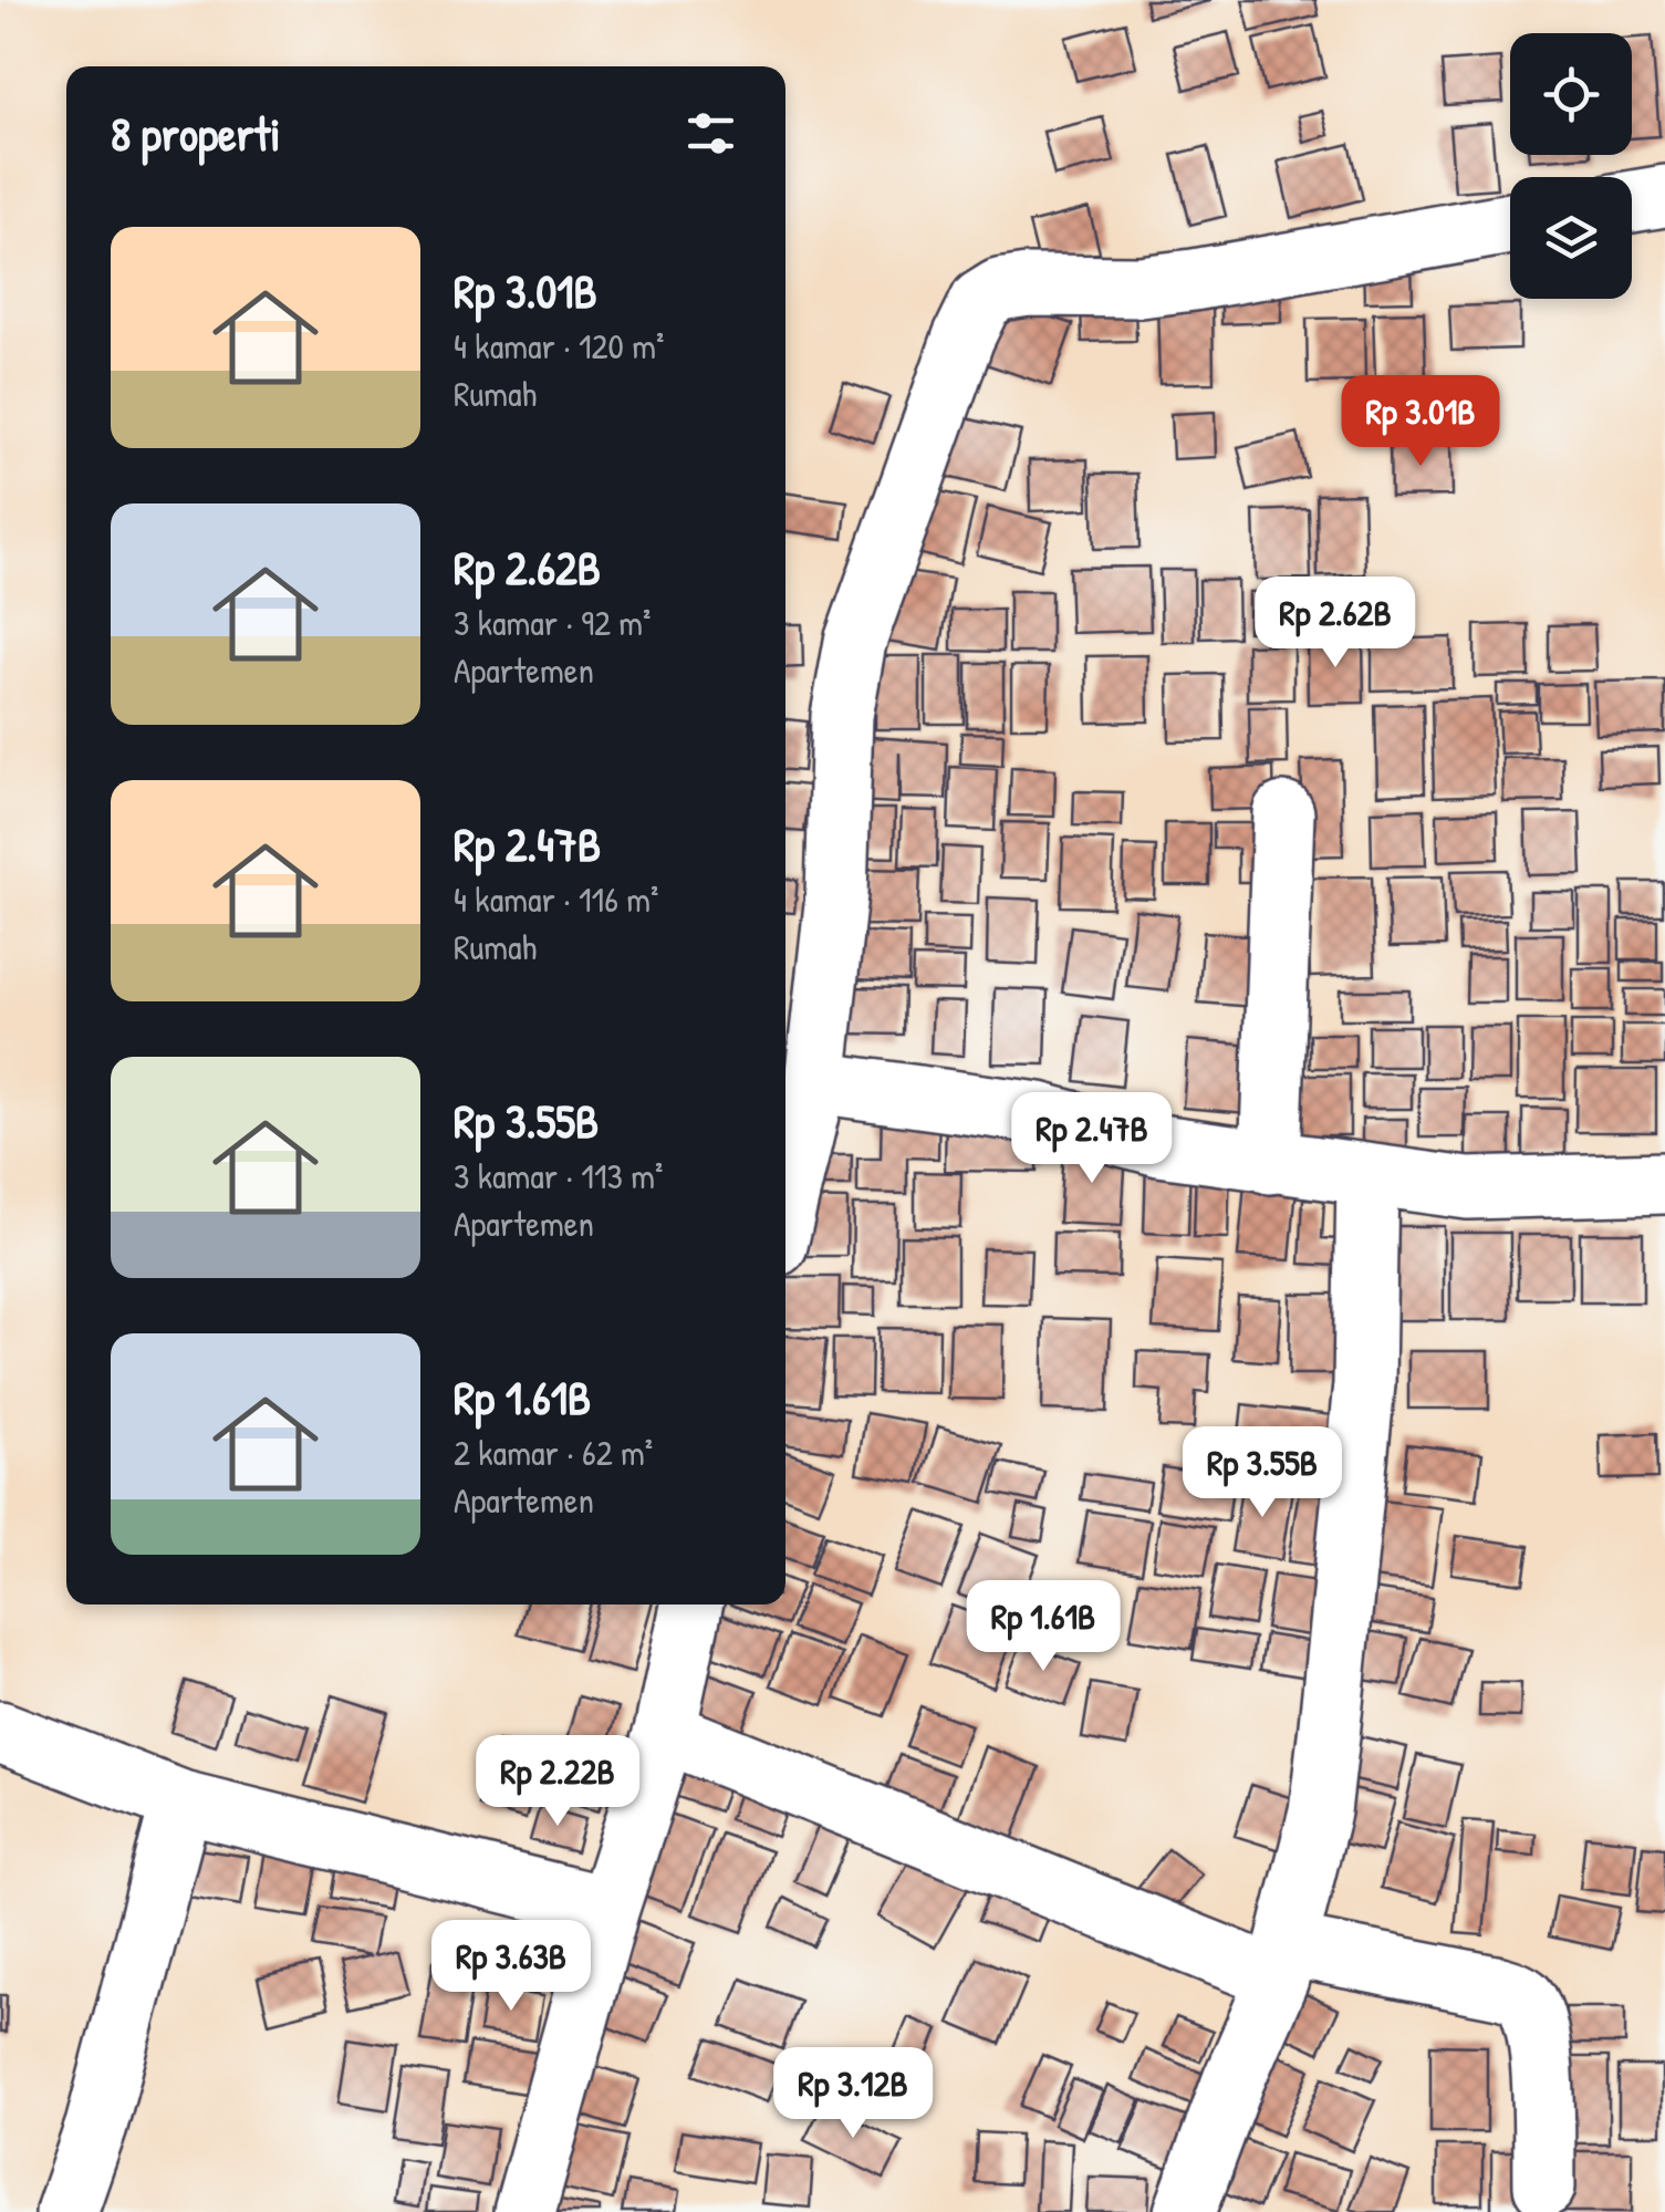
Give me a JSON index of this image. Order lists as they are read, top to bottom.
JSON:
{
  "page": {
    "heading": "8 properti",
    "list": [
      {
        "name": "Rp 3.01B",
        "note": "4 kamar · 120 m² · Rumah"
      },
      {
        "name": "Rp 2.62B",
        "note": "3 kamar · 92 m² · Apartemen"
      },
      {
        "name": "Rp 2.47B",
        "note": "4 kamar · 116 m² · Rumah"
      },
      {
        "name": "Rp 3.55B",
        "note": "3 kamar · 113 m² · Apartemen"
      },
      {
        "name": "Rp 1.61B",
        "note": "2 kamar · 62 m² · Apartemen"
      }
    ],
    "price": [
      "Rp 3.01B",
      "Rp 2.62B",
      "Rp 2.47B",
      "Rp 3.55B",
      "Rp 1.61B",
      "Rp 2.22B",
      "Rp 3.63B",
      "Rp 3.12B"
    ]
  }
}
